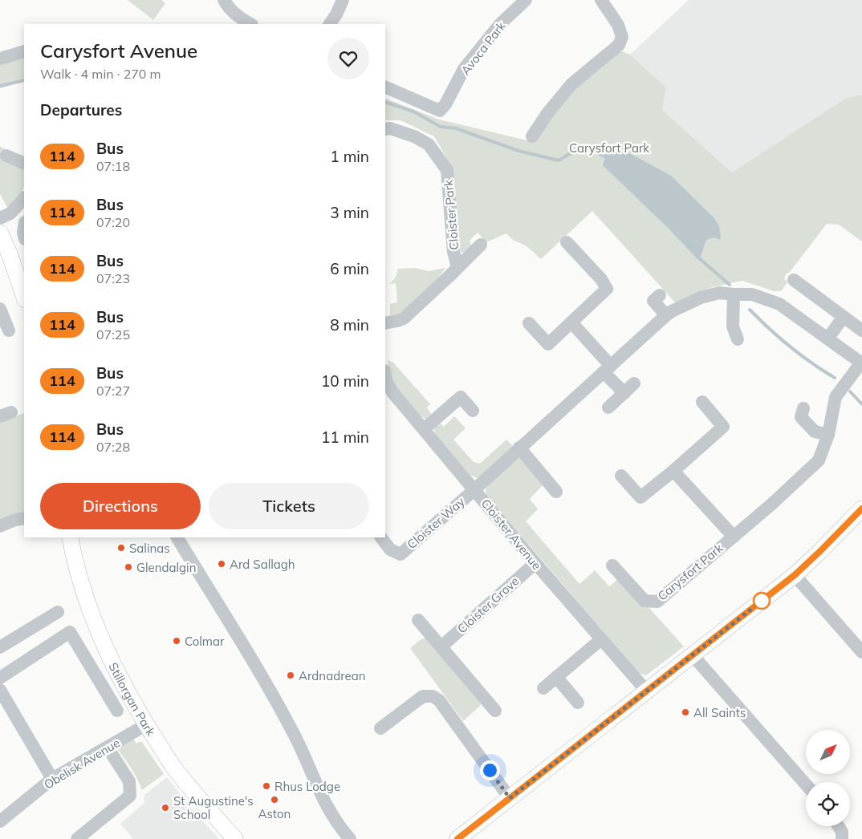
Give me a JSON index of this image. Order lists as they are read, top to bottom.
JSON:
{
  "streets": {
    "main road": ["Stillorgan Park"],
    "street": [
      "Avoca Park",
      "Cloister Park",
      "Cloister Way",
      "Cloister Avenue",
      "Carysfort Park",
      "Cloister Grove",
      "Obelisk Avenue"
    ]
  },
  "crossings": [
    ["Cloister Way", "Cloister Avenue"],
    ["Cloister Way", "Carysfort Park"],
    ["Cloister Avenue", "Carysfort Park"],
    ["Cloister Avenue", "Cloister Grove"],
    ["Stillorgan Park", "Obelisk Avenue"]
  ],
  "parks": ["Carysfort Park"],
  "places": [
    "Salinas",
    "Ard Sallagh",
    "Glendalgin",
    "Colmar",
    "Ardnadrean",
    "All Saints",
    "Rhus Lodge",
    "Aston",
    "St Augustine's School"
  ],
  "lines": ["bus line 114"],
  "north": "top right",
  "page": {
    "heading": [
      ["Carysfort Avenue", "Walk · 4 min · 270 m"],
      "Departures"
    ],
    "list": [
      {
        "mark": "114",
        "name": "Bus",
        "note": "07:18",
        "value": "1 min"
      },
      {
        "mark": "114",
        "name": "Bus",
        "note": "07:20",
        "value": "3 min"
      },
      {
        "mark": "114",
        "name": "Bus",
        "note": "07:23",
        "value": "6 min"
      },
      {
        "mark": "114",
        "name": "Bus",
        "note": "07:25",
        "value": "8 min"
      },
      {
        "mark": "114",
        "name": "Bus",
        "note": "07:27",
        "value": "10 min"
      },
      {
        "mark": "114",
        "name": "Bus",
        "note": "07:28",
        "value": "11 min"
      }
    ],
    "buttons": ["Directions", "Tickets"]
  }
}
